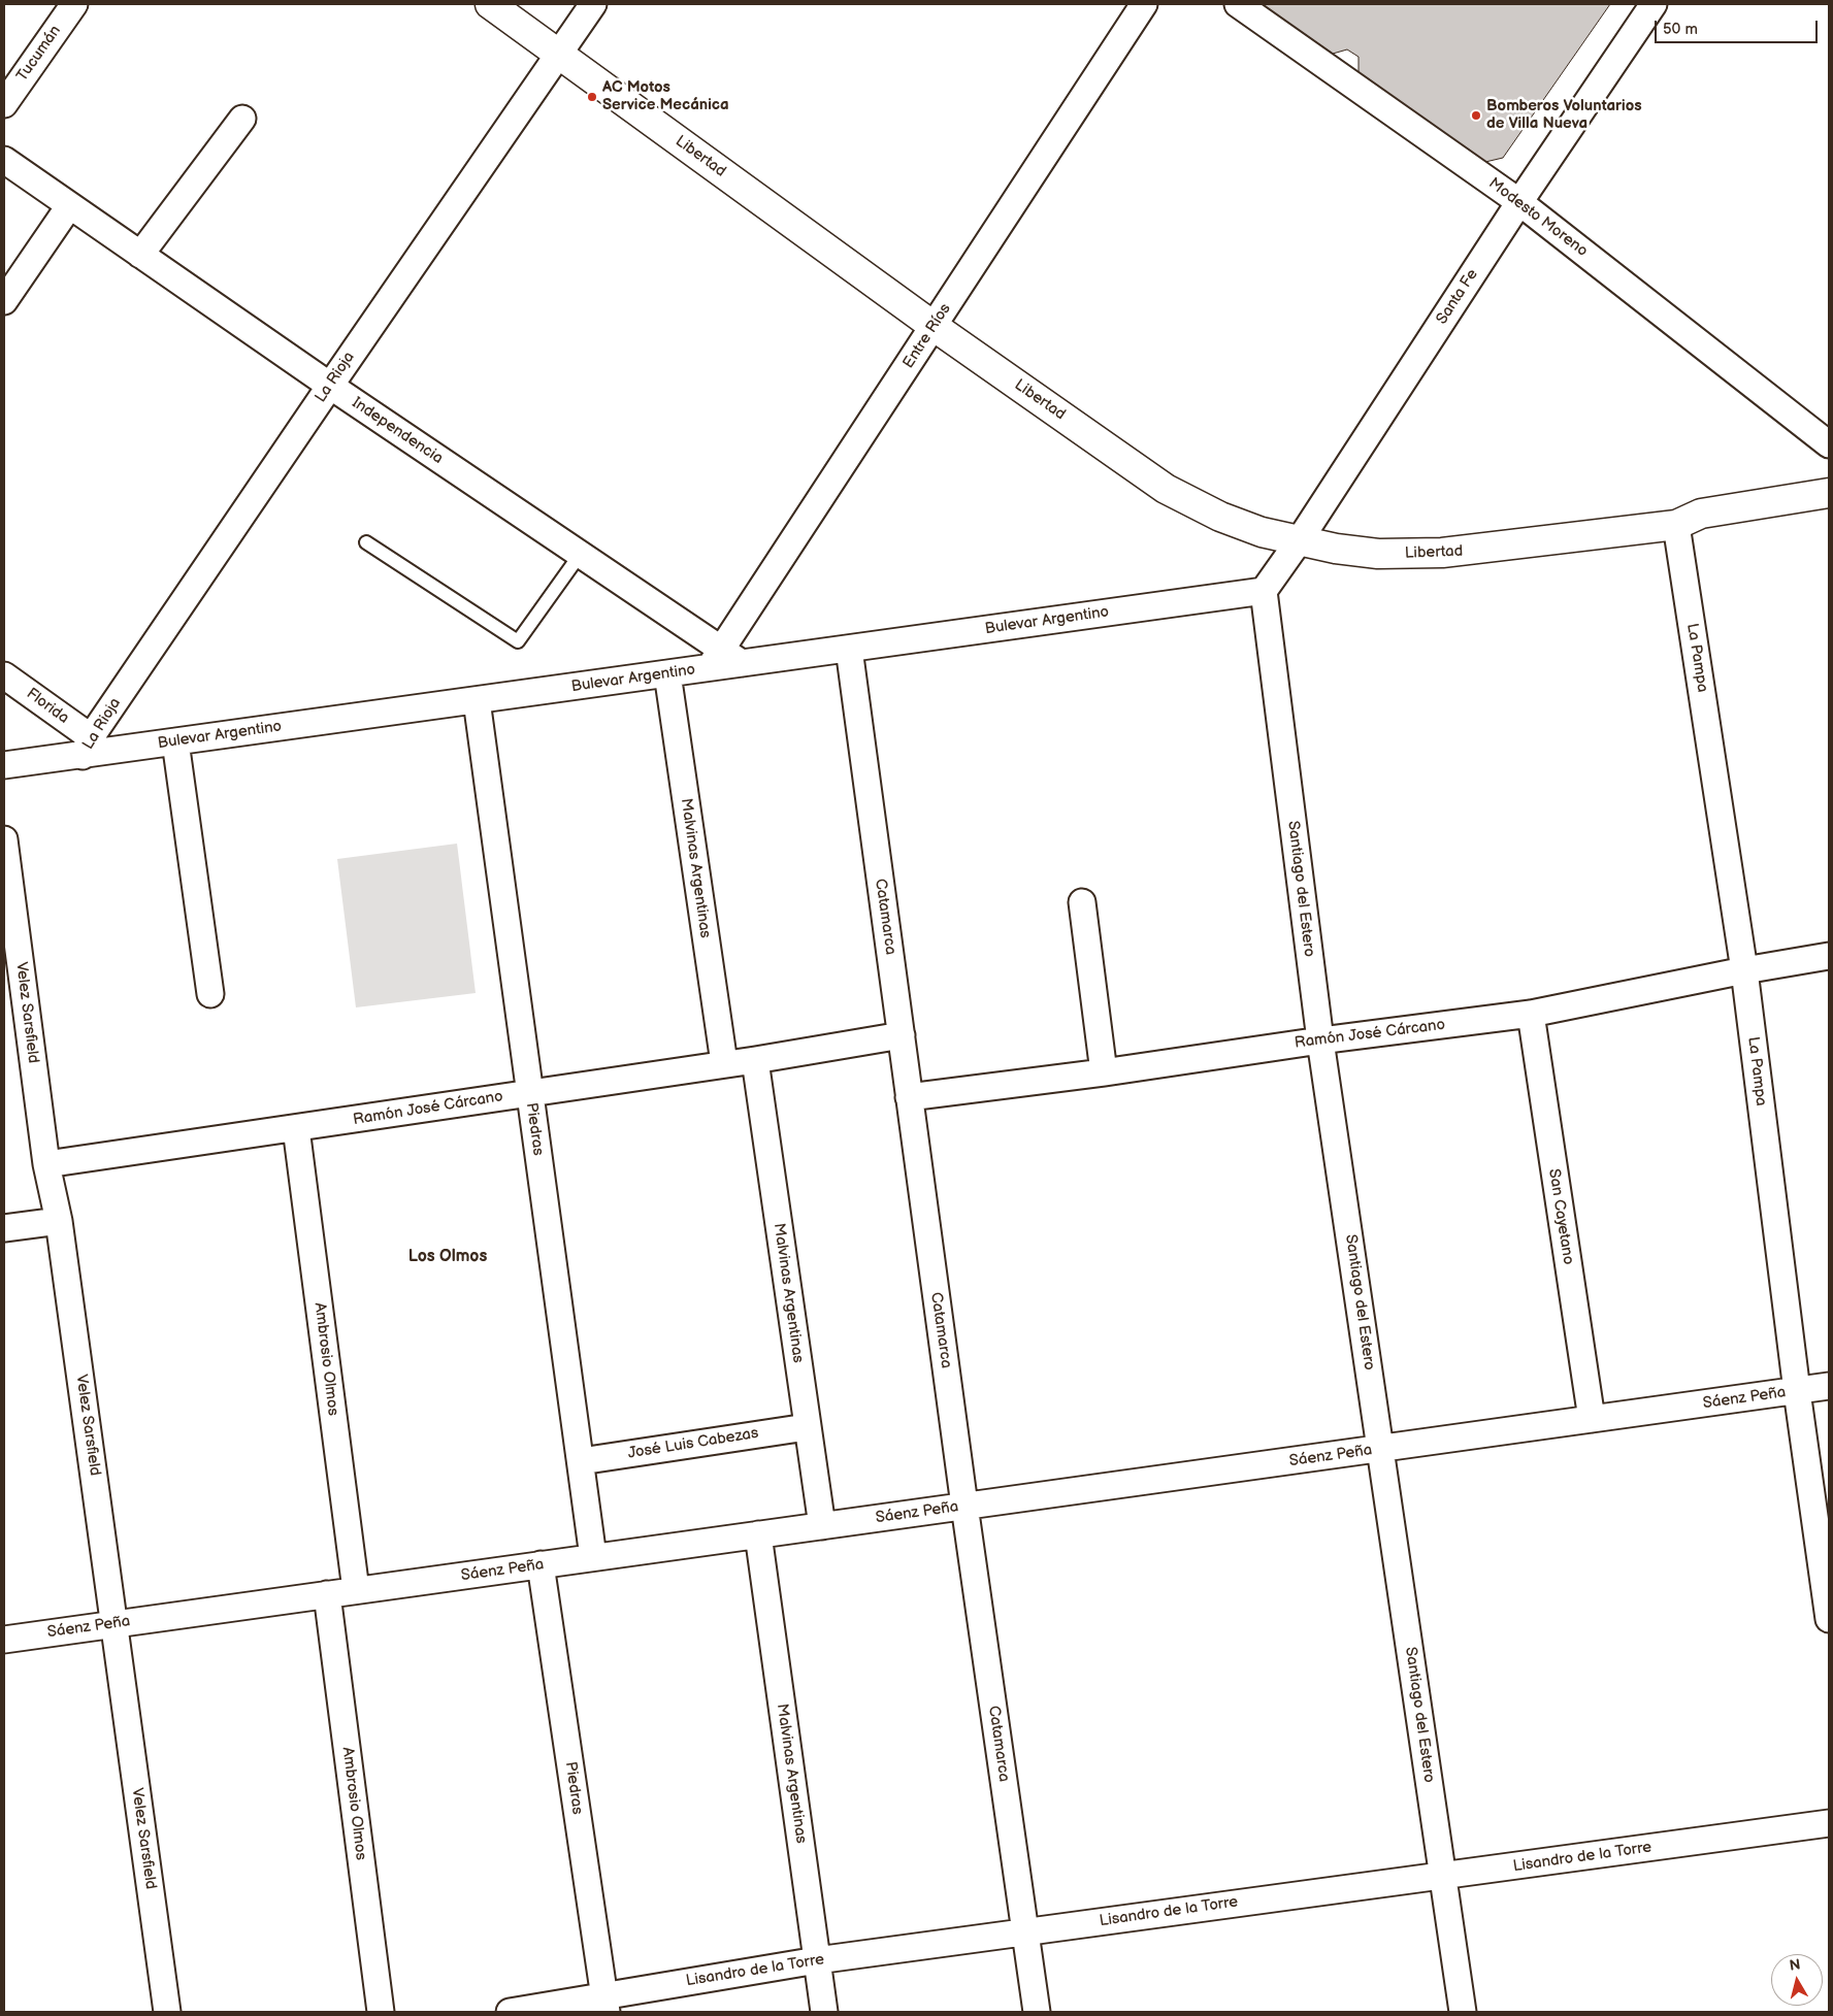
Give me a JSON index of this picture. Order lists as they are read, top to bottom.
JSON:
{
  "streets": {
    "main road": ["Libertad"],
    "street": [
      "Tucumán",
      "Modesto Moreno",
      "Santa Fe",
      "Entre Ríos",
      "La Rioja",
      "Independencia",
      "Bulevar Argentino",
      "La Pampa",
      "Florida",
      "Malvinas Argentinas",
      "Santiago del Estero",
      "Catamarca",
      "Velez Sarsfield",
      "Ramón José Cárcano",
      "Piedras",
      "San Cayetano",
      "Ambrosio Olmos",
      "Sáenz Peña",
      "José Luis Cabezas",
      "Lisandro de la Torre"
    ]
  },
  "crossings": [
    ["Libertad", "Santa Fe"],
    ["Libertad", "Entre Ríos"],
    ["Libertad", "La Rioja"],
    ["Libertad", "La Pampa"],
    ["Modesto Moreno", "Santa Fe"],
    ["Santa Fe", "Bulevar Argentino"],
    ["Santa Fe", "Santiago del Estero"],
    ["Entre Ríos", "Independencia"],
    ["Entre Ríos", "Bulevar Argentino"],
    ["La Rioja", "Independencia"],
    ["La Rioja", "Bulevar Argentino"],
    ["La Rioja", "Florida"],
    ["Independencia", "Bulevar Argentino"],
    ["Bulevar Argentino", "Florida"],
    ["Bulevar Argentino", "Malvinas Argentinas"],
    ["Bulevar Argentino", "Santiago del Estero"],
    ["Bulevar Argentino", "Catamarca"],
    ["Bulevar Argentino", "Piedras"],
    ["La Pampa", "Ramón José Cárcano"],
    ["La Pampa", "Sáenz Peña"],
    ["Malvinas Argentinas", "Ramón José Cárcano"],
    ["Malvinas Argentinas", "Sáenz Peña"],
    ["Malvinas Argentinas", "José Luis Cabezas"],
    ["Malvinas Argentinas", "Lisandro de la Torre"],
    ["Santiago del Estero", "Ramón José Cárcano"],
    ["Santiago del Estero", "Sáenz Peña"],
    ["Santiago del Estero", "Lisandro de la Torre"],
    ["Catamarca", "Ramón José Cárcano"],
    ["Catamarca", "Sáenz Peña"],
    ["Catamarca", "Lisandro de la Torre"],
    ["Velez Sarsfield", "Ramón José Cárcano"],
    ["Velez Sarsfield", "Sáenz Peña"],
    ["Ramón José Cárcano", "Piedras"],
    ["Ramón José Cárcano", "San Cayetano"],
    ["Ramón José Cárcano", "Ambrosio Olmos"],
    ["Piedras", "Sáenz Peña"],
    ["Piedras", "José Luis Cabezas"],
    ["Piedras", "Lisandro de la Torre"],
    ["San Cayetano", "Sáenz Peña"],
    ["Ambrosio Olmos", "Sáenz Peña"]
  ],
  "districts": ["Los Olmos"],
  "places": ["AC Motos Service Mecánica", "Bomberos Voluntarios de Villa Nueva"],
  "scale_bar": "50 m",
  "north": "top"
}
